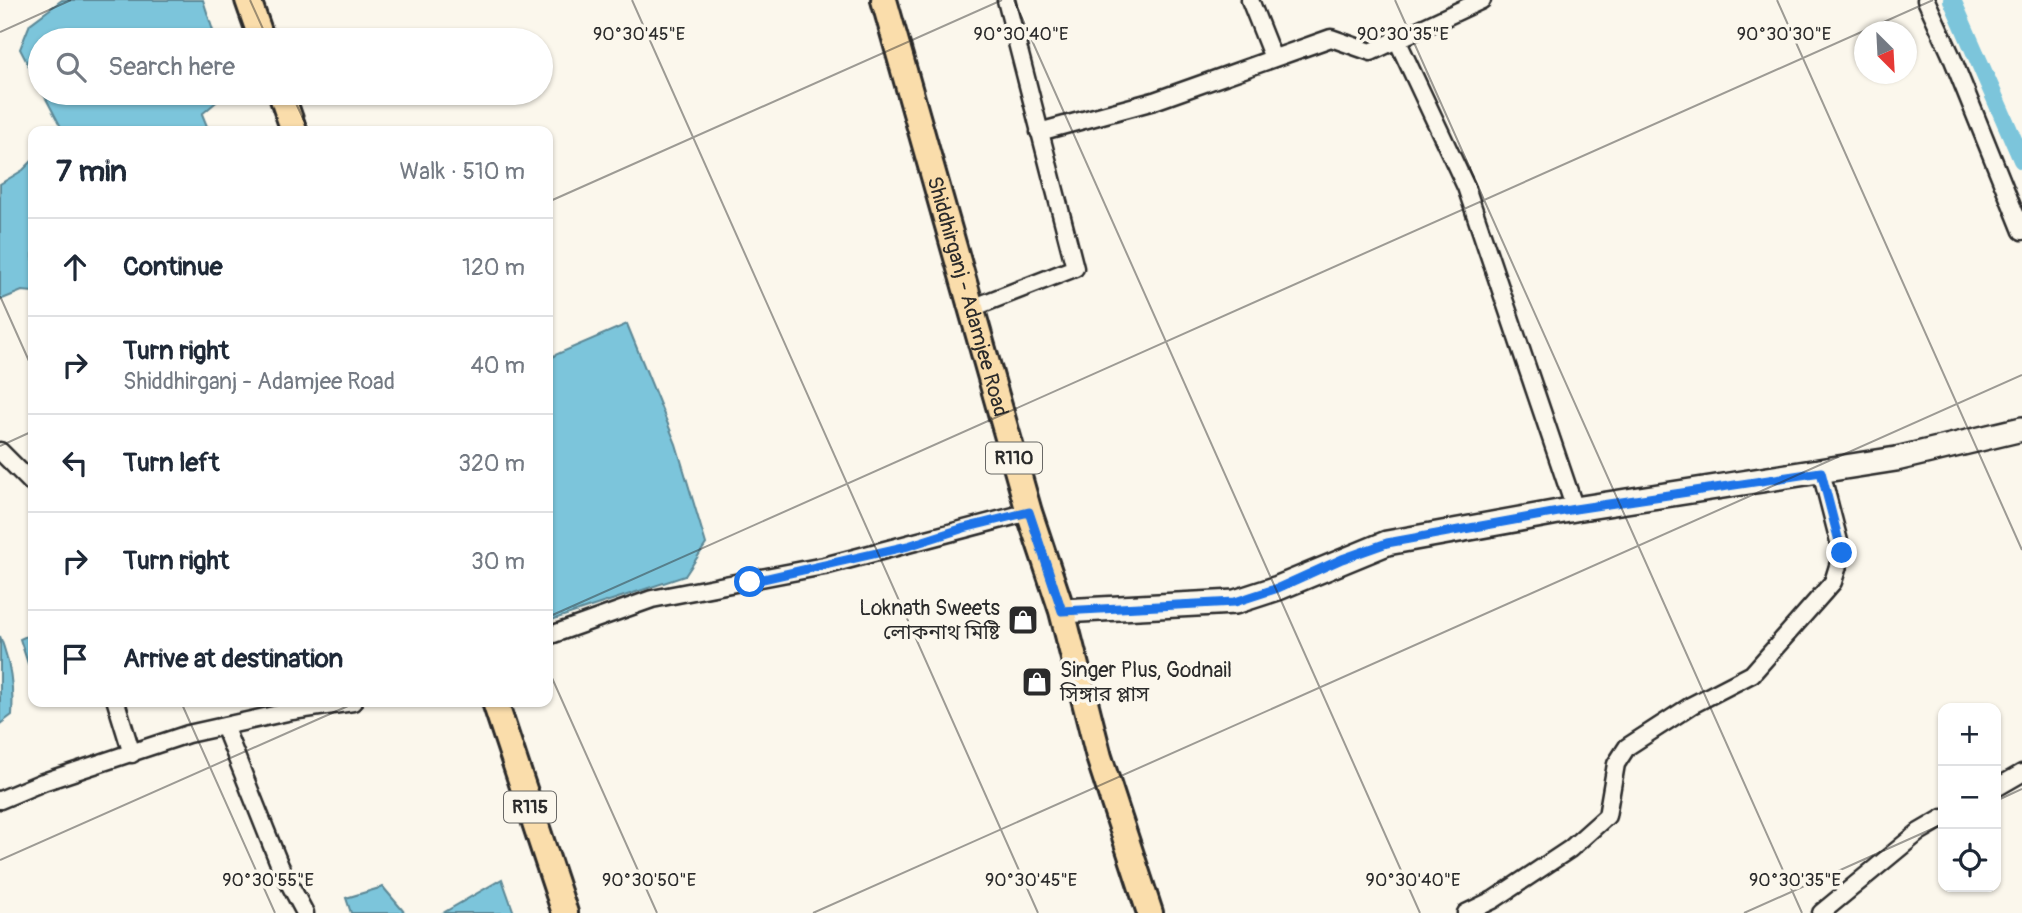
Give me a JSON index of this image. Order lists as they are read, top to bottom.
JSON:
{
  "streets": {
    "main road": ["Shiddhirganj - Adamjee Road", "R110", "R115"]
  },
  "places": {
    "shop": ["Loknath Sweets লোকনাথ মিষ্টি", "Singer Plus, Godnail সিঙ্গার প্লাস"]
  },
  "north": "bottom right",
  "page": {
    "search": "Search here",
    "heading": ["7 min", "Walk · 510 m"],
    "list": [
      ["Continue", "120 m"],
      ["Turn right", "Shiddhirganj - Adamjee Road", "40 m"],
      ["Turn left", "320 m"],
      ["Turn right", "30 m"],
      "Arrive at destination"
    ],
    "map_buttons": ["+", "−"]
  },
  "coordinates": [
    "90°30'45\"E",
    "90°30'40\"E",
    "90°30'35\"E",
    "90°30'30\"E",
    "90°30'55\"E",
    "90°30'50\"E"
  ]
}
